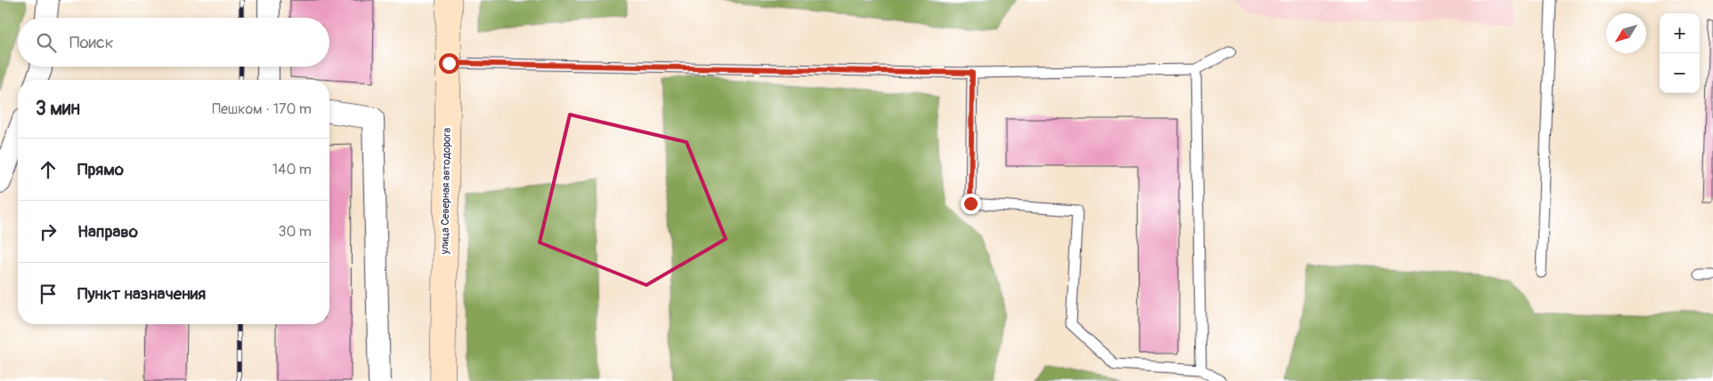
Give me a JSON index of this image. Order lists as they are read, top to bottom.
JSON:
{
  "streets": {
    "main road": ["улица Северная автодорога"]
  },
  "north": "bottom left",
  "page": {
    "map_buttons": ["+", "−"],
    "search": "Поиск",
    "heading": ["3 мин", "Пешком · 170 m"],
    "list": [
      ["Прямо", "140 m"],
      ["Направо", "30 m"],
      "Пункт назначения"
    ]
  }
}
